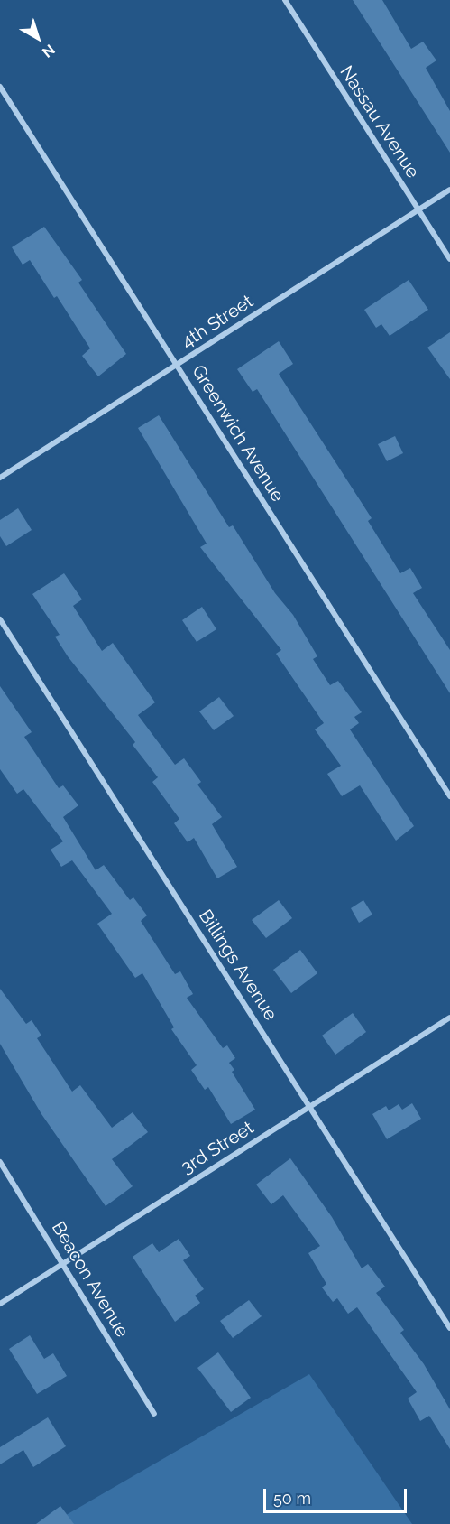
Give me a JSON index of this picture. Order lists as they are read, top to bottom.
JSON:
{
  "streets": {
    "street": [
      "Nassau Avenue",
      "4th Street",
      "Greenwich Avenue",
      "Billings Avenue",
      "3rd Street",
      "Beacon Avenue"
    ]
  },
  "crossings": [
    ["Nassau Avenue", "4th Street"],
    ["4th Street", "Greenwich Avenue"],
    ["Billings Avenue", "3rd Street"],
    ["3rd Street", "Beacon Avenue"]
  ],
  "scale_bar": "50 m",
  "north": "bottom right"
}
